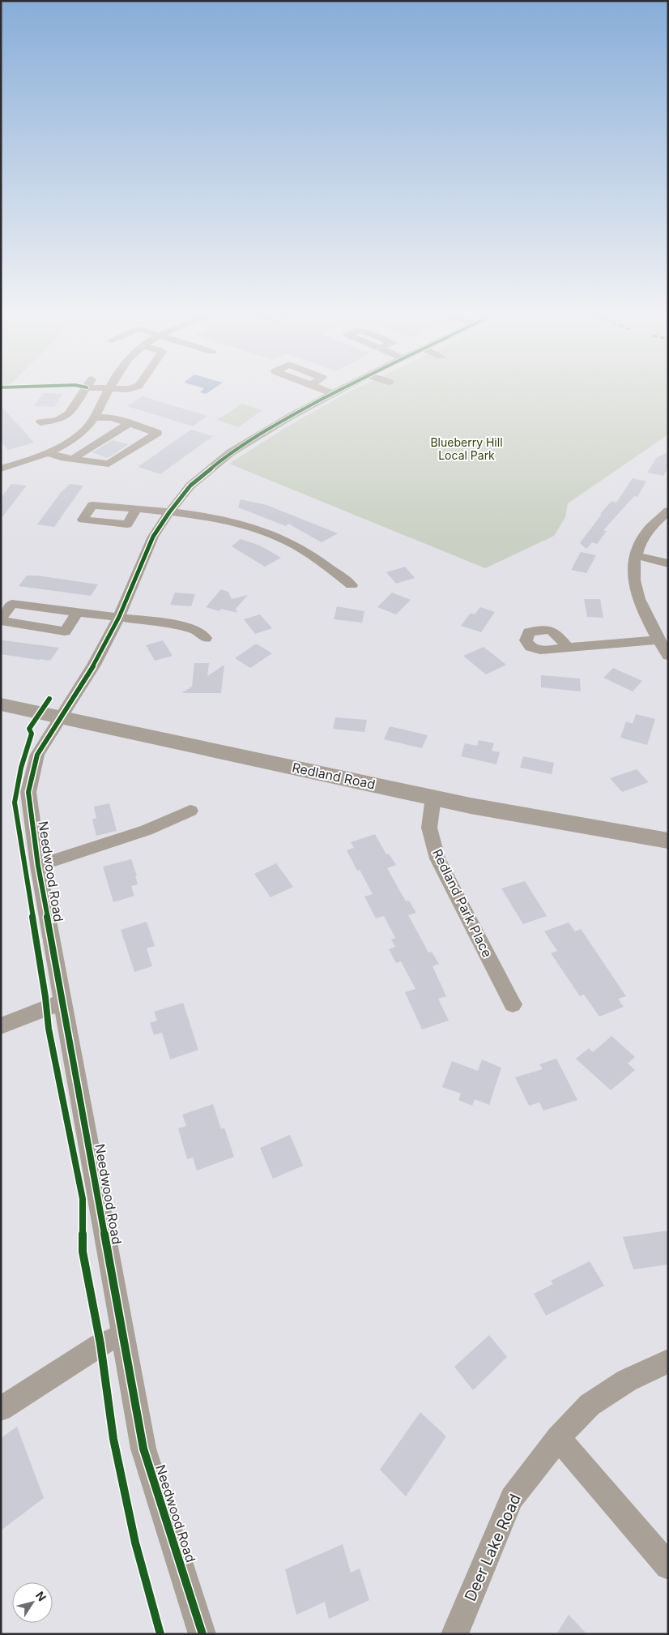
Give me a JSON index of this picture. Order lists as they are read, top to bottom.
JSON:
{
  "streets": {
    "main road": ["Redland Road"],
    "street": ["Needwood Road", "Redland Park Place", "Deer Lake Road"]
  },
  "crossings": [
    ["Redland Road", "Needwood Road"],
    ["Redland Road", "Redland Park Place"]
  ],
  "parks": ["Blueberry Hill Local Park"],
  "north": "top right"
}
